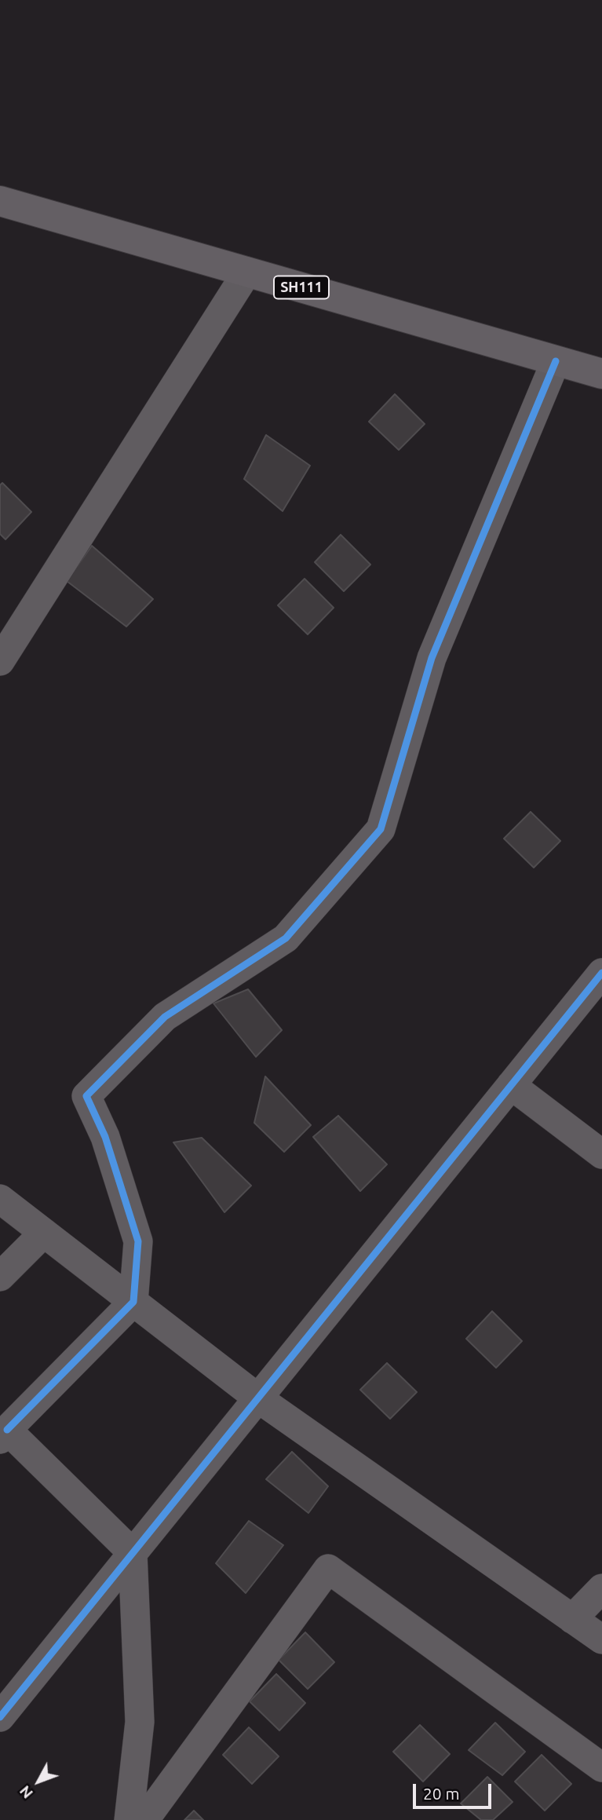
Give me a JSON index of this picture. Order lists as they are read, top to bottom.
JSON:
{
  "streets": {
    "main road": ["SH111"]
  },
  "scale_bar": "20 m",
  "north": "bottom left"
}
